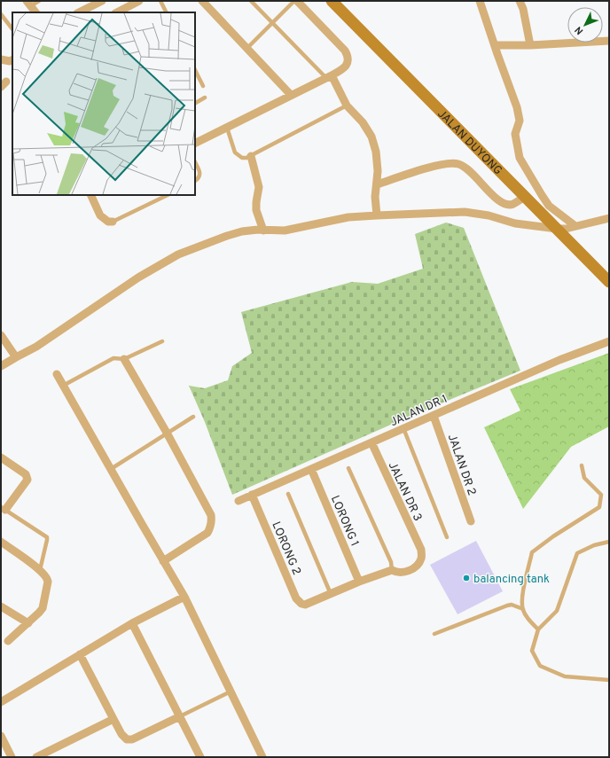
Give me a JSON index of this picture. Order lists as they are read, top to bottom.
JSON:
{
  "streets": {
    "main road": ["JALAN DUYONG"],
    "street": [
      "JALAN DR 1",
      "JALAN DR 2",
      "JALAN DR 3",
      "LORONG 1",
      "LORONG 2"
    ]
  },
  "crossings": [
    ["JALAN DR 1", "JALAN DR 2"],
    ["JALAN DR 1", "JALAN DR 3"],
    ["JALAN DR 1", "LORONG 1"],
    ["JALAN DR 1", "LORONG 2"]
  ],
  "places": ["balancing tank"],
  "north": "bottom left"
}
